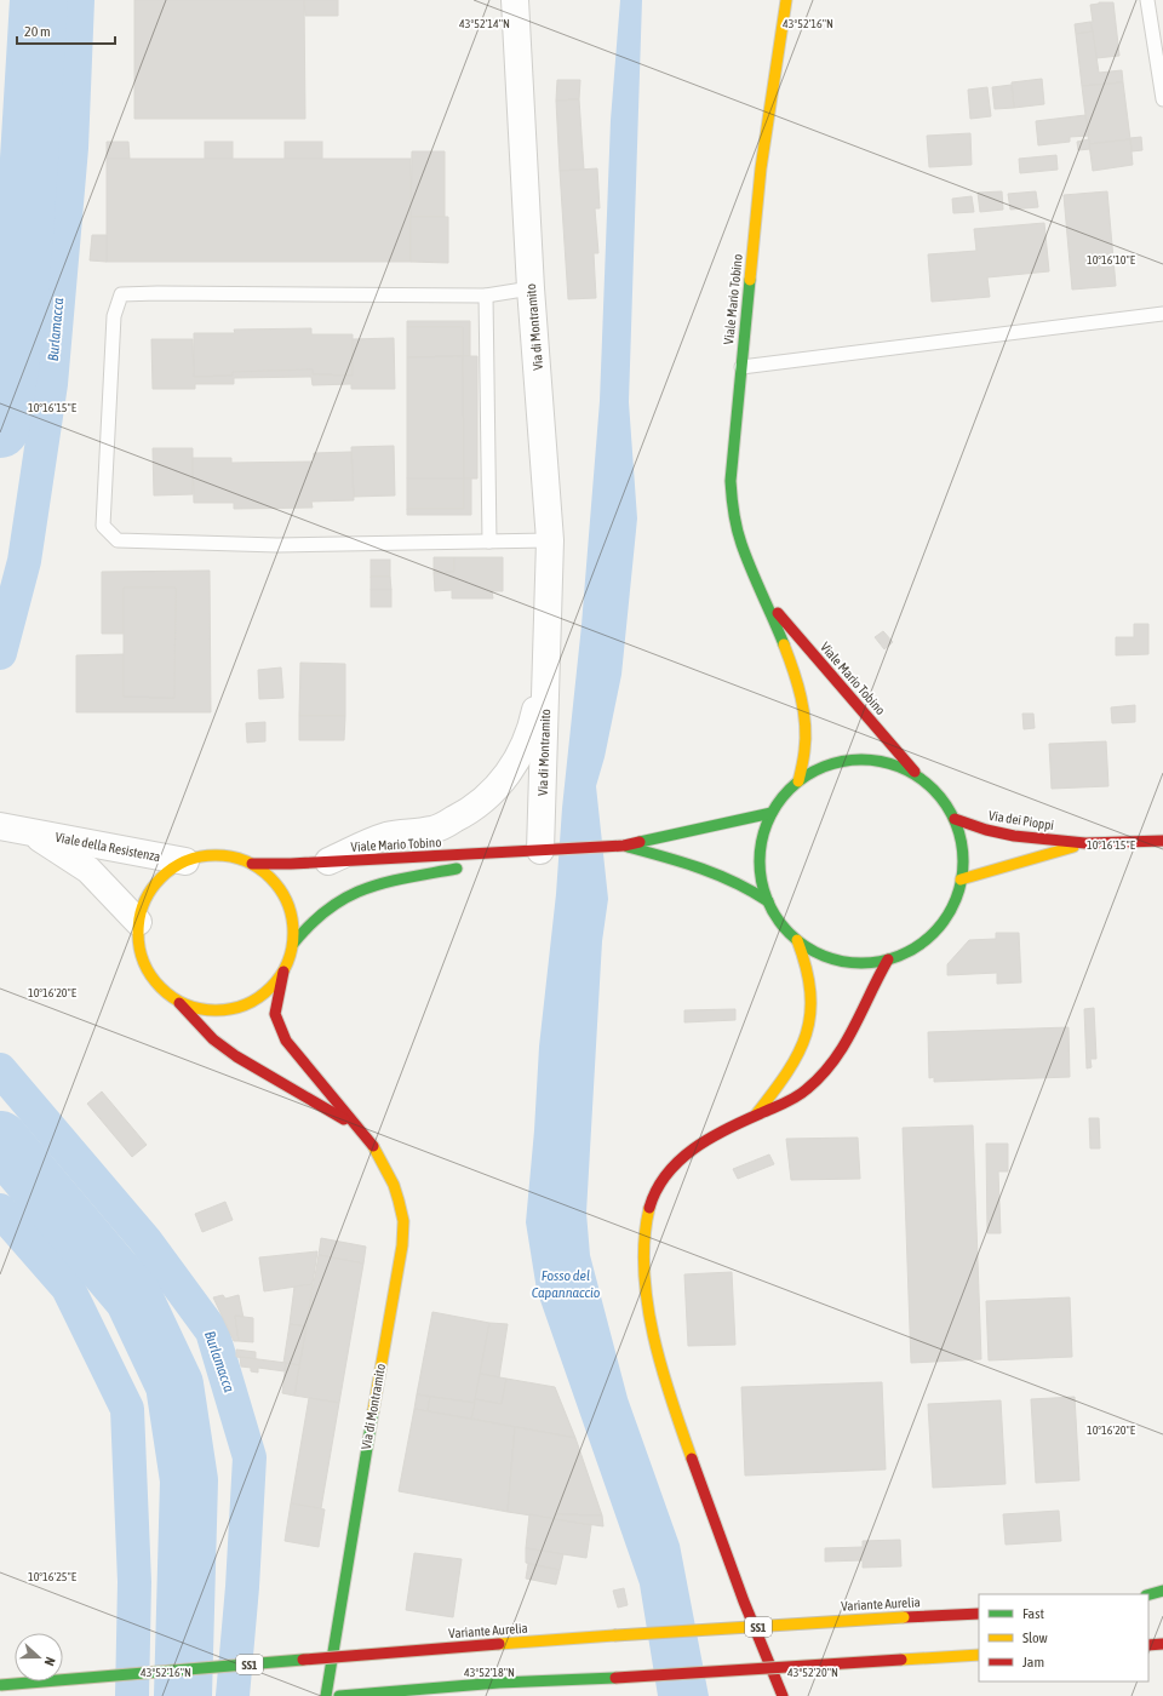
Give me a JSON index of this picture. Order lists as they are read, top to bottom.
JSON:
{
  "streets": {
    "main road": [
      "Viale Mario Tobino",
      "Via di Montramito",
      "Via dei Pioppi",
      "Variante Aurelia",
      "SS1"
    ],
    "street": ["Viale della Resistenza"]
  },
  "crossings": [
    ["Viale Mario Tobino", "Via di Montramito"],
    ["Viale Mario Tobino", "Viale della Resistenza"],
    ["Via di Montramito", "Viale della Resistenza"]
  ],
  "water": ["Burlamacca", "Fosso del Capannaccio"],
  "legend": ["Fast", "Slow", "Jam"],
  "scale_bar": "20 m",
  "north": "right",
  "coordinates": [
    "43°52'14\"N",
    "43°52'16\"N",
    "10°16'10\"E",
    "10°16'15\"E",
    "10°16'20\"E",
    "10°16'25\"E",
    "43°52'18\"N",
    "43°52'20\"N"
  ]
}
